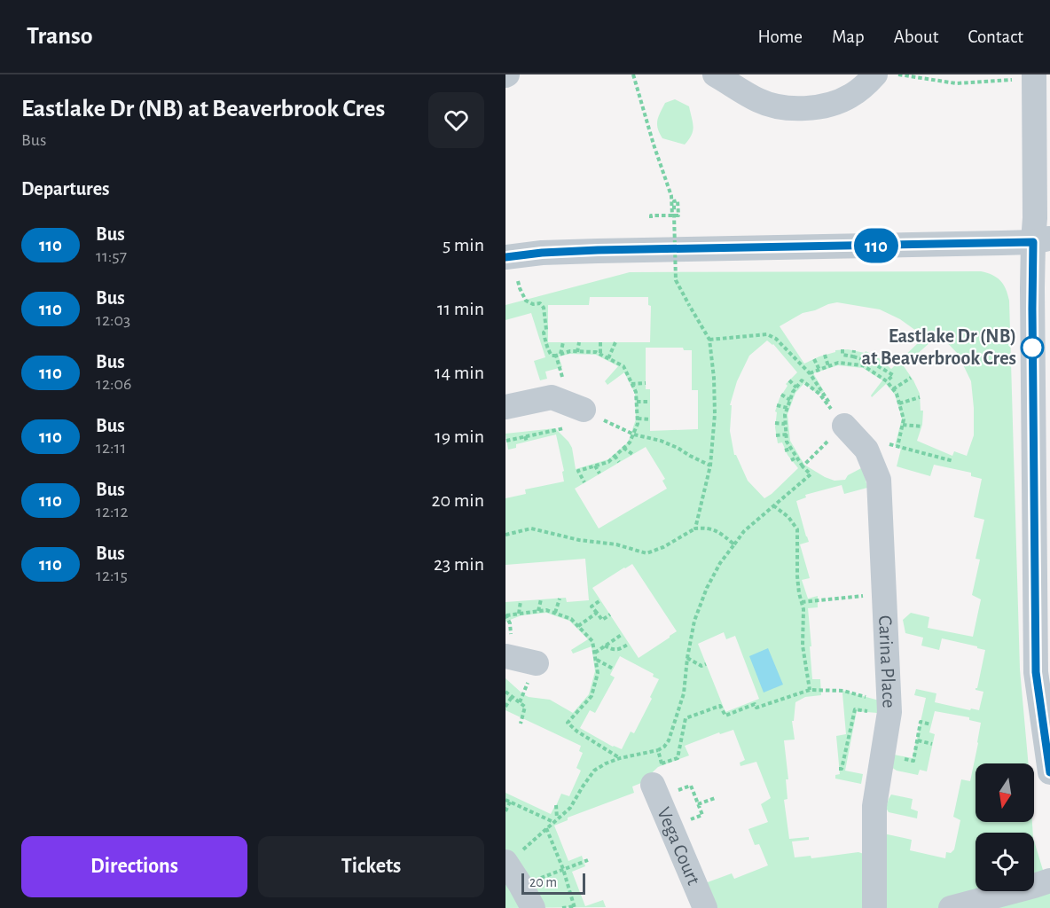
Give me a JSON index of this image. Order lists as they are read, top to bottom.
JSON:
{
  "streets": {
    "street": ["Carina Place", "Vega Court"]
  },
  "places": ["Eastlake Dr (NB) at Beaverbrook Cres"],
  "lines": ["bus line 110"],
  "scale_bar": "20 m",
  "north": "bottom",
  "page": {
    "header": "Transo",
    "nav": [
      "Home",
      "Map",
      "About",
      "Contact"
    ],
    "heading": [
      ["Eastlake Dr (NB) at Beaverbrook Cres", "Bus"],
      "Departures"
    ],
    "on_map": "110",
    "list": [
      {
        "mark": "110",
        "name": "Bus",
        "note": "11:57",
        "value": "5 min"
      },
      {
        "mark": "110",
        "name": "Bus",
        "note": "12:03",
        "value": "11 min"
      },
      {
        "mark": "110",
        "name": "Bus",
        "note": "12:06",
        "value": "14 min"
      },
      {
        "mark": "110",
        "name": "Bus",
        "note": "12:11",
        "value": "19 min"
      },
      {
        "mark": "110",
        "name": "Bus",
        "note": "12:12",
        "value": "20 min"
      },
      {
        "mark": "110",
        "name": "Bus",
        "note": "12:15",
        "value": "23 min"
      }
    ],
    "buttons": ["Directions", "Tickets"],
    "scale": "20 m"
  }
}
